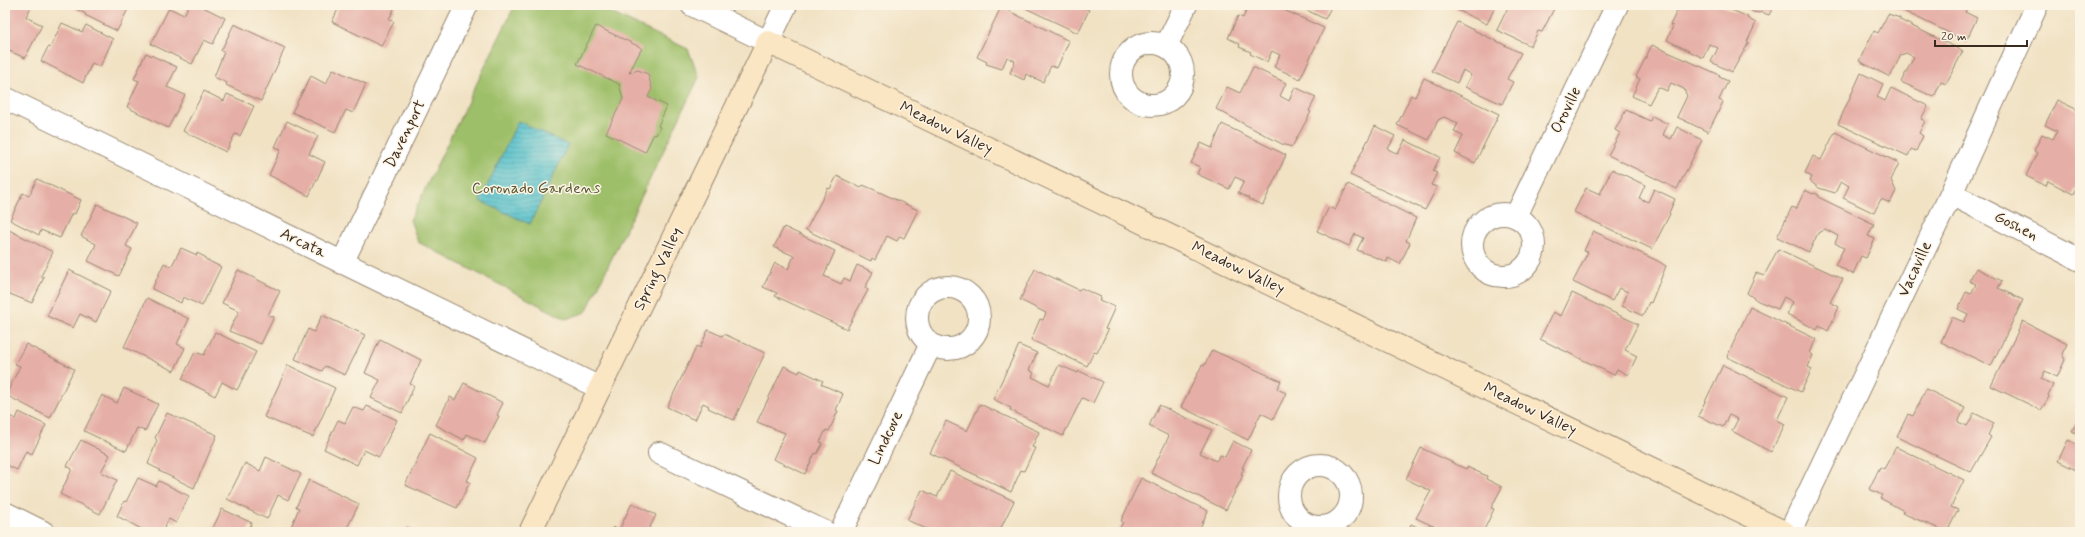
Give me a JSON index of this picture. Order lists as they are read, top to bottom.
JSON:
{
  "streets": {
    "street": [
      "Oroville",
      "Meadow Valley",
      "Davenport",
      "Goshen",
      "Arcata",
      "Spring Valley",
      "Vacaville",
      "Lindcove"
    ]
  },
  "crossings": [
    ["Meadow Valley", "Spring Valley"],
    ["Davenport", "Arcata"],
    ["Goshen", "Vacaville"],
    ["Arcata", "Spring Valley"]
  ],
  "parks": ["Coronado Gardens"],
  "scale_bar": "20 m"
}
